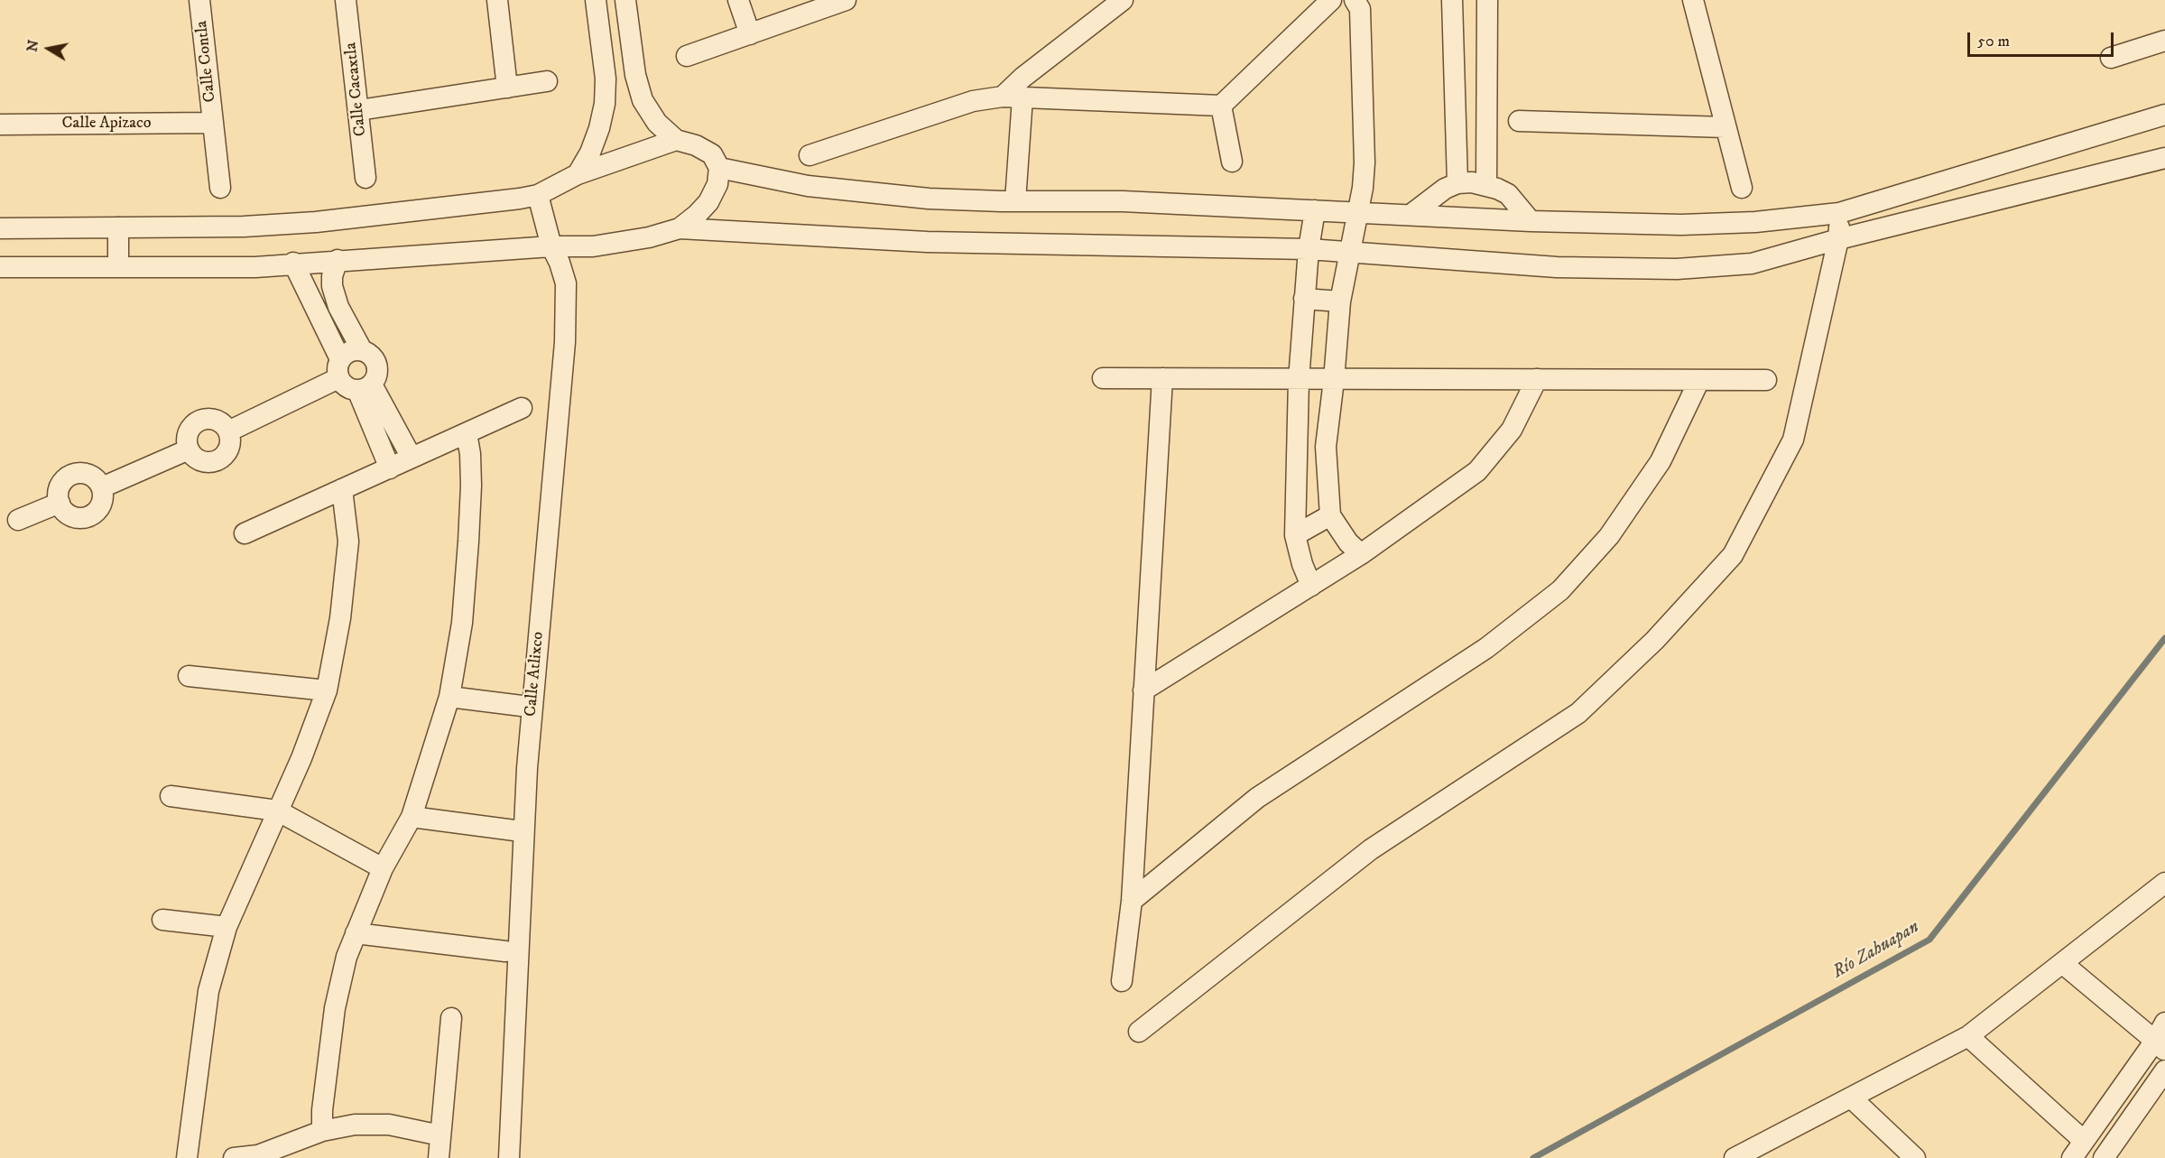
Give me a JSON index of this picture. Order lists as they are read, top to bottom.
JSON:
{
  "streets": {
    "street": [
      "Calle Contla",
      "Calle Cacaxtla",
      "Calle Apizaco",
      "Calle Atlixco"
    ]
  },
  "crossings": [
    ["Calle Contla", "Calle Apizaco"]
  ],
  "water": ["Río Zahuapan"],
  "scale_bar": "50 m",
  "north": "left"
}
